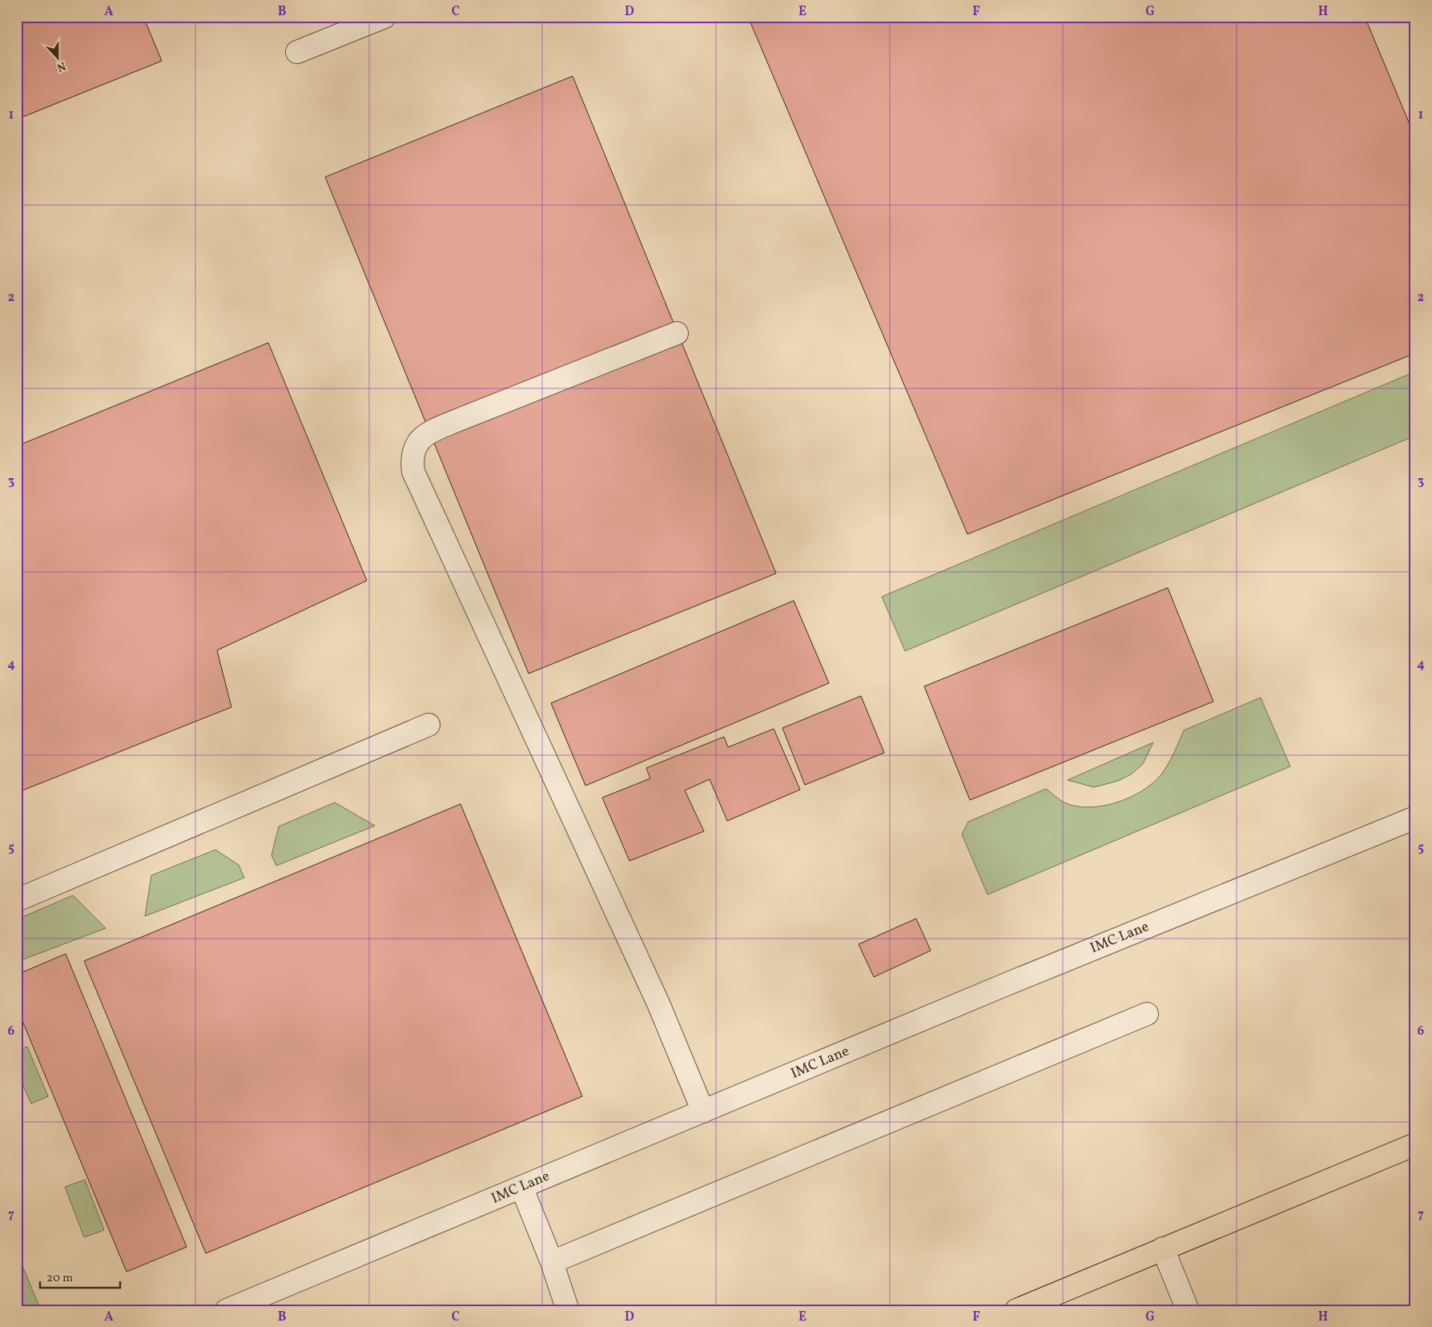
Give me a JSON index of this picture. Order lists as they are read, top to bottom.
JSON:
{
  "streets": {
    "lane": ["IMC Lane"]
  },
  "scale_bar": "20 m",
  "north": "bottom",
  "grid": {
    "columns": [
      "A",
      "B",
      "C",
      "D",
      "E",
      "F",
      "G",
      "H"
    ],
    "rows": [
      "1",
      "2",
      "3",
      "4",
      "5",
      "6",
      "7"
    ]
  }
}
